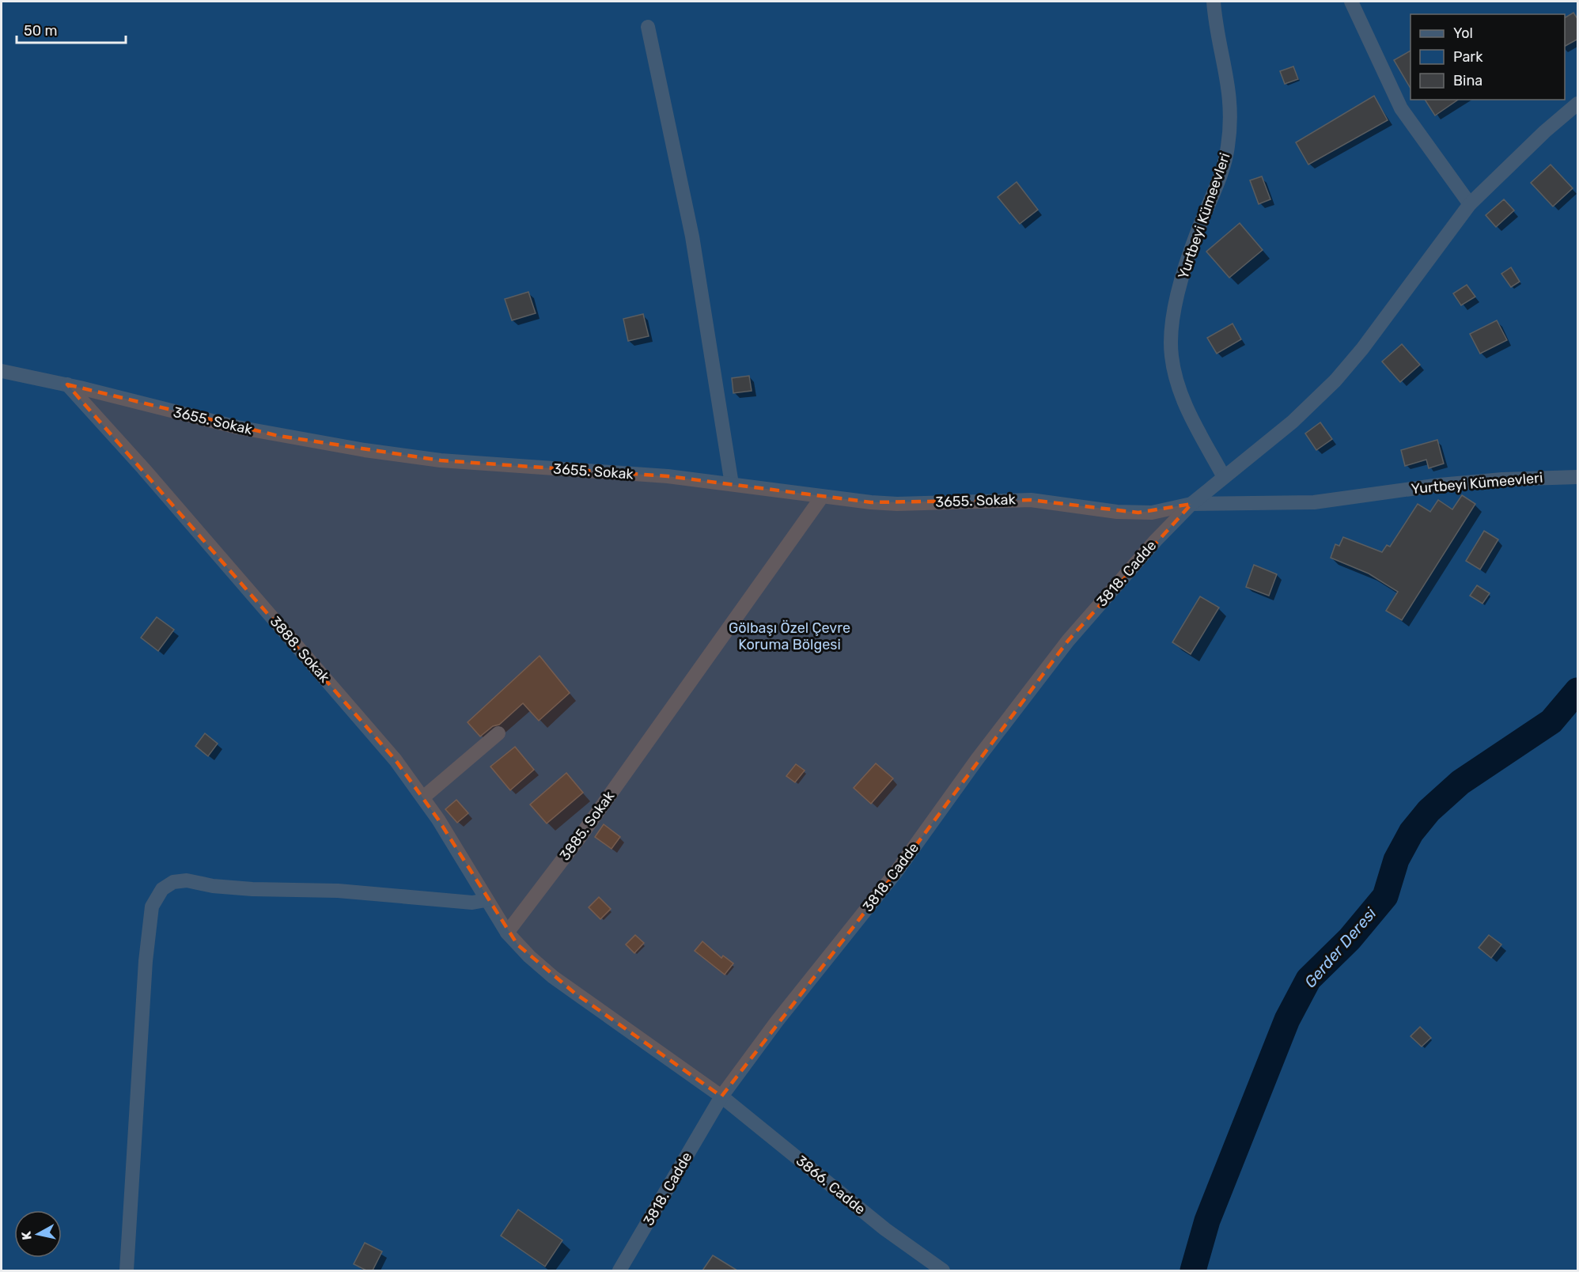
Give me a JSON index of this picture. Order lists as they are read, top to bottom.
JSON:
{
  "streets": {
    "street": [
      "Yurtbeyi Kümeevleri",
      "3655. Sokak",
      "3818. Cadde",
      "3888. Sokak",
      "3885. Sokak",
      "3866. Cadde"
    ]
  },
  "crossings": [
    ["Yurtbeyi Kümeevleri", "3655. Sokak"],
    ["Yurtbeyi Kümeevleri", "3818. Cadde"],
    ["3655. Sokak", "3818. Cadde"],
    ["3655. Sokak", "3888. Sokak"],
    ["3655. Sokak", "3885. Sokak"],
    ["3818. Cadde", "3866. Cadde"],
    ["3888. Sokak", "3885. Sokak"]
  ],
  "water": ["Gerder Deresi"],
  "parks": ["Gölbaşı Özel Çevre Koruma Bölgesi"],
  "legend": ["Yol", "Park", "Bina"],
  "scale_bar": "50 m",
  "north": "left"
}
